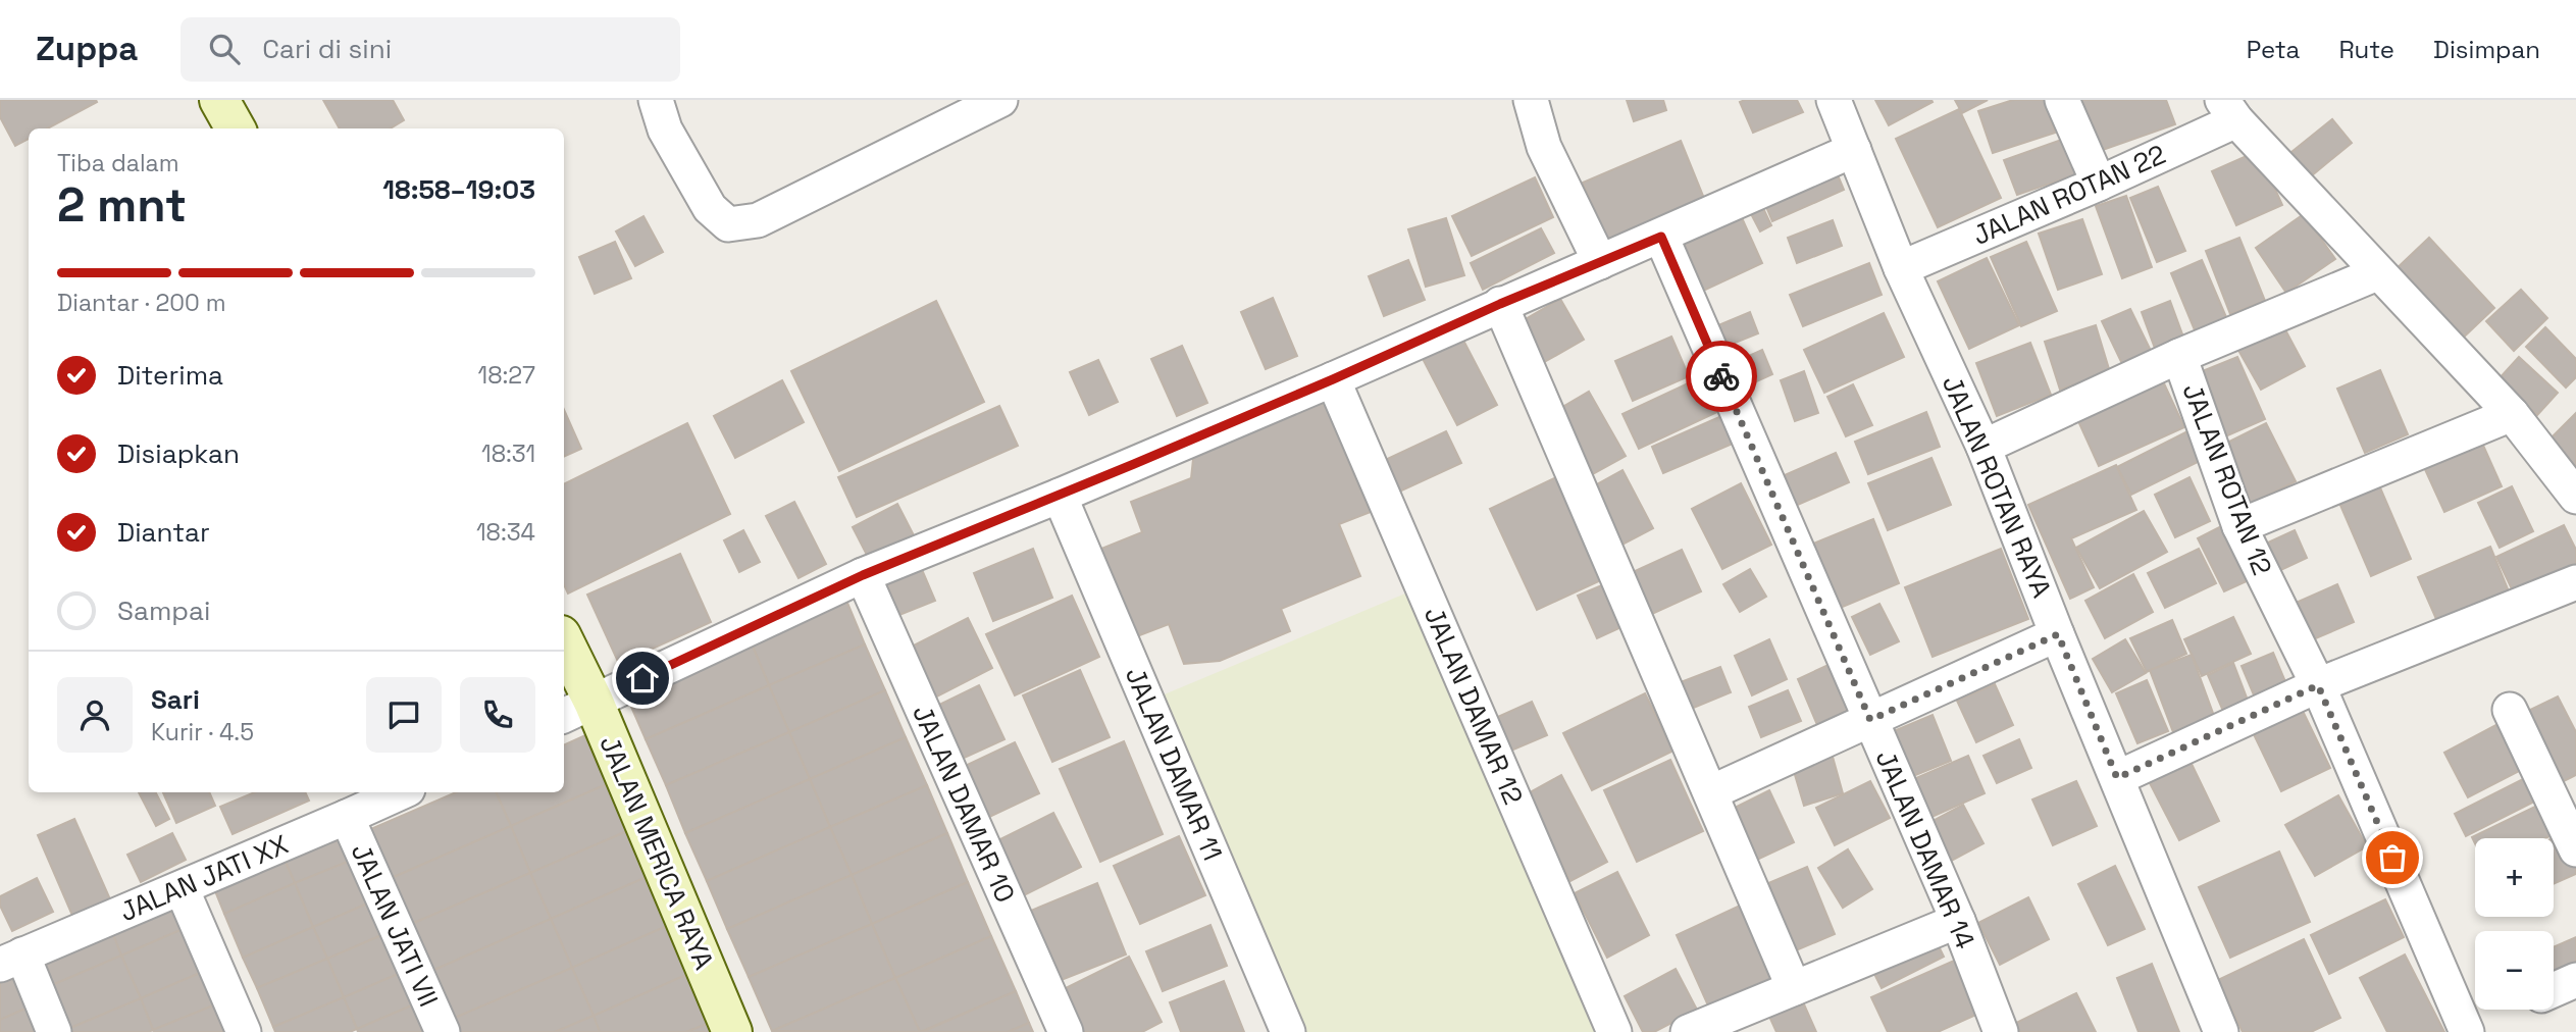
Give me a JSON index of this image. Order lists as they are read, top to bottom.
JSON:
{
  "streets": {
    "street": [
      "JALAN ROTAN 22",
      "JALAN ROTAN 12",
      "JALAN ROTAN RAYA",
      "JALAN DAMAR 12",
      "JALAN DAMAR 11",
      "JALAN DAMAR 10",
      "JALAN DAMAR 14",
      "JALAN MERICA RAYA",
      "JALAN JATI XX",
      "JALAN JATI VII"
    ]
  },
  "crossings": [
    ["JALAN ROTAN 22", "JALAN ROTAN RAYA"],
    ["JALAN JATI XX", "JALAN JATI VII"]
  ],
  "page": {
    "header": "Zuppa",
    "search": "Cari di sini",
    "nav": ["Peta", "Rute", "Disimpan"],
    "heading": ["2 mnt", "Tiba dalam", "18:58–19:03"],
    "panel": ["Sari", "Kurir · 4.5"],
    "bar": "Diantar · 200 m",
    "list": [
      ["Diterima", "18:27"],
      ["Disiapkan", "18:31"],
      ["Diantar", "18:34"],
      "Sampai"
    ],
    "map_buttons": ["+", "−"]
  }
}
